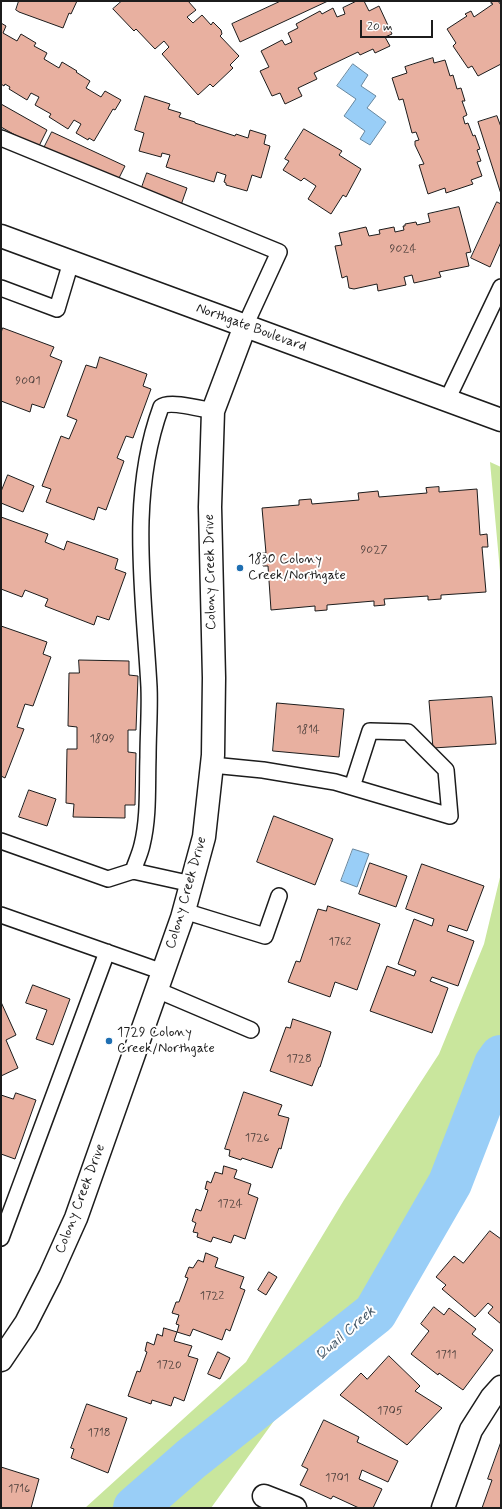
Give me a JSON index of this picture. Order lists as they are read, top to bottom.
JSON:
{
  "streets": {
    "street": ["Northgate Boulevard", "Colony Creek Drive"]
  },
  "crossings": [
    ["Northgate Boulevard", "Colony Creek Drive"]
  ],
  "water": ["Quail Creek"],
  "places": ["1830 Colony Creek/Northgate", "1729 Colony Creek/Northgate"],
  "house_numbers": [
    "9024",
    "9001",
    "9027",
    "1814",
    "1809",
    "1762",
    "1728",
    "1726",
    "1724",
    "1722",
    "1711",
    "1720",
    "1705",
    "1718",
    "1701",
    "1716"
  ],
  "scale_bar": "20 m"
}
